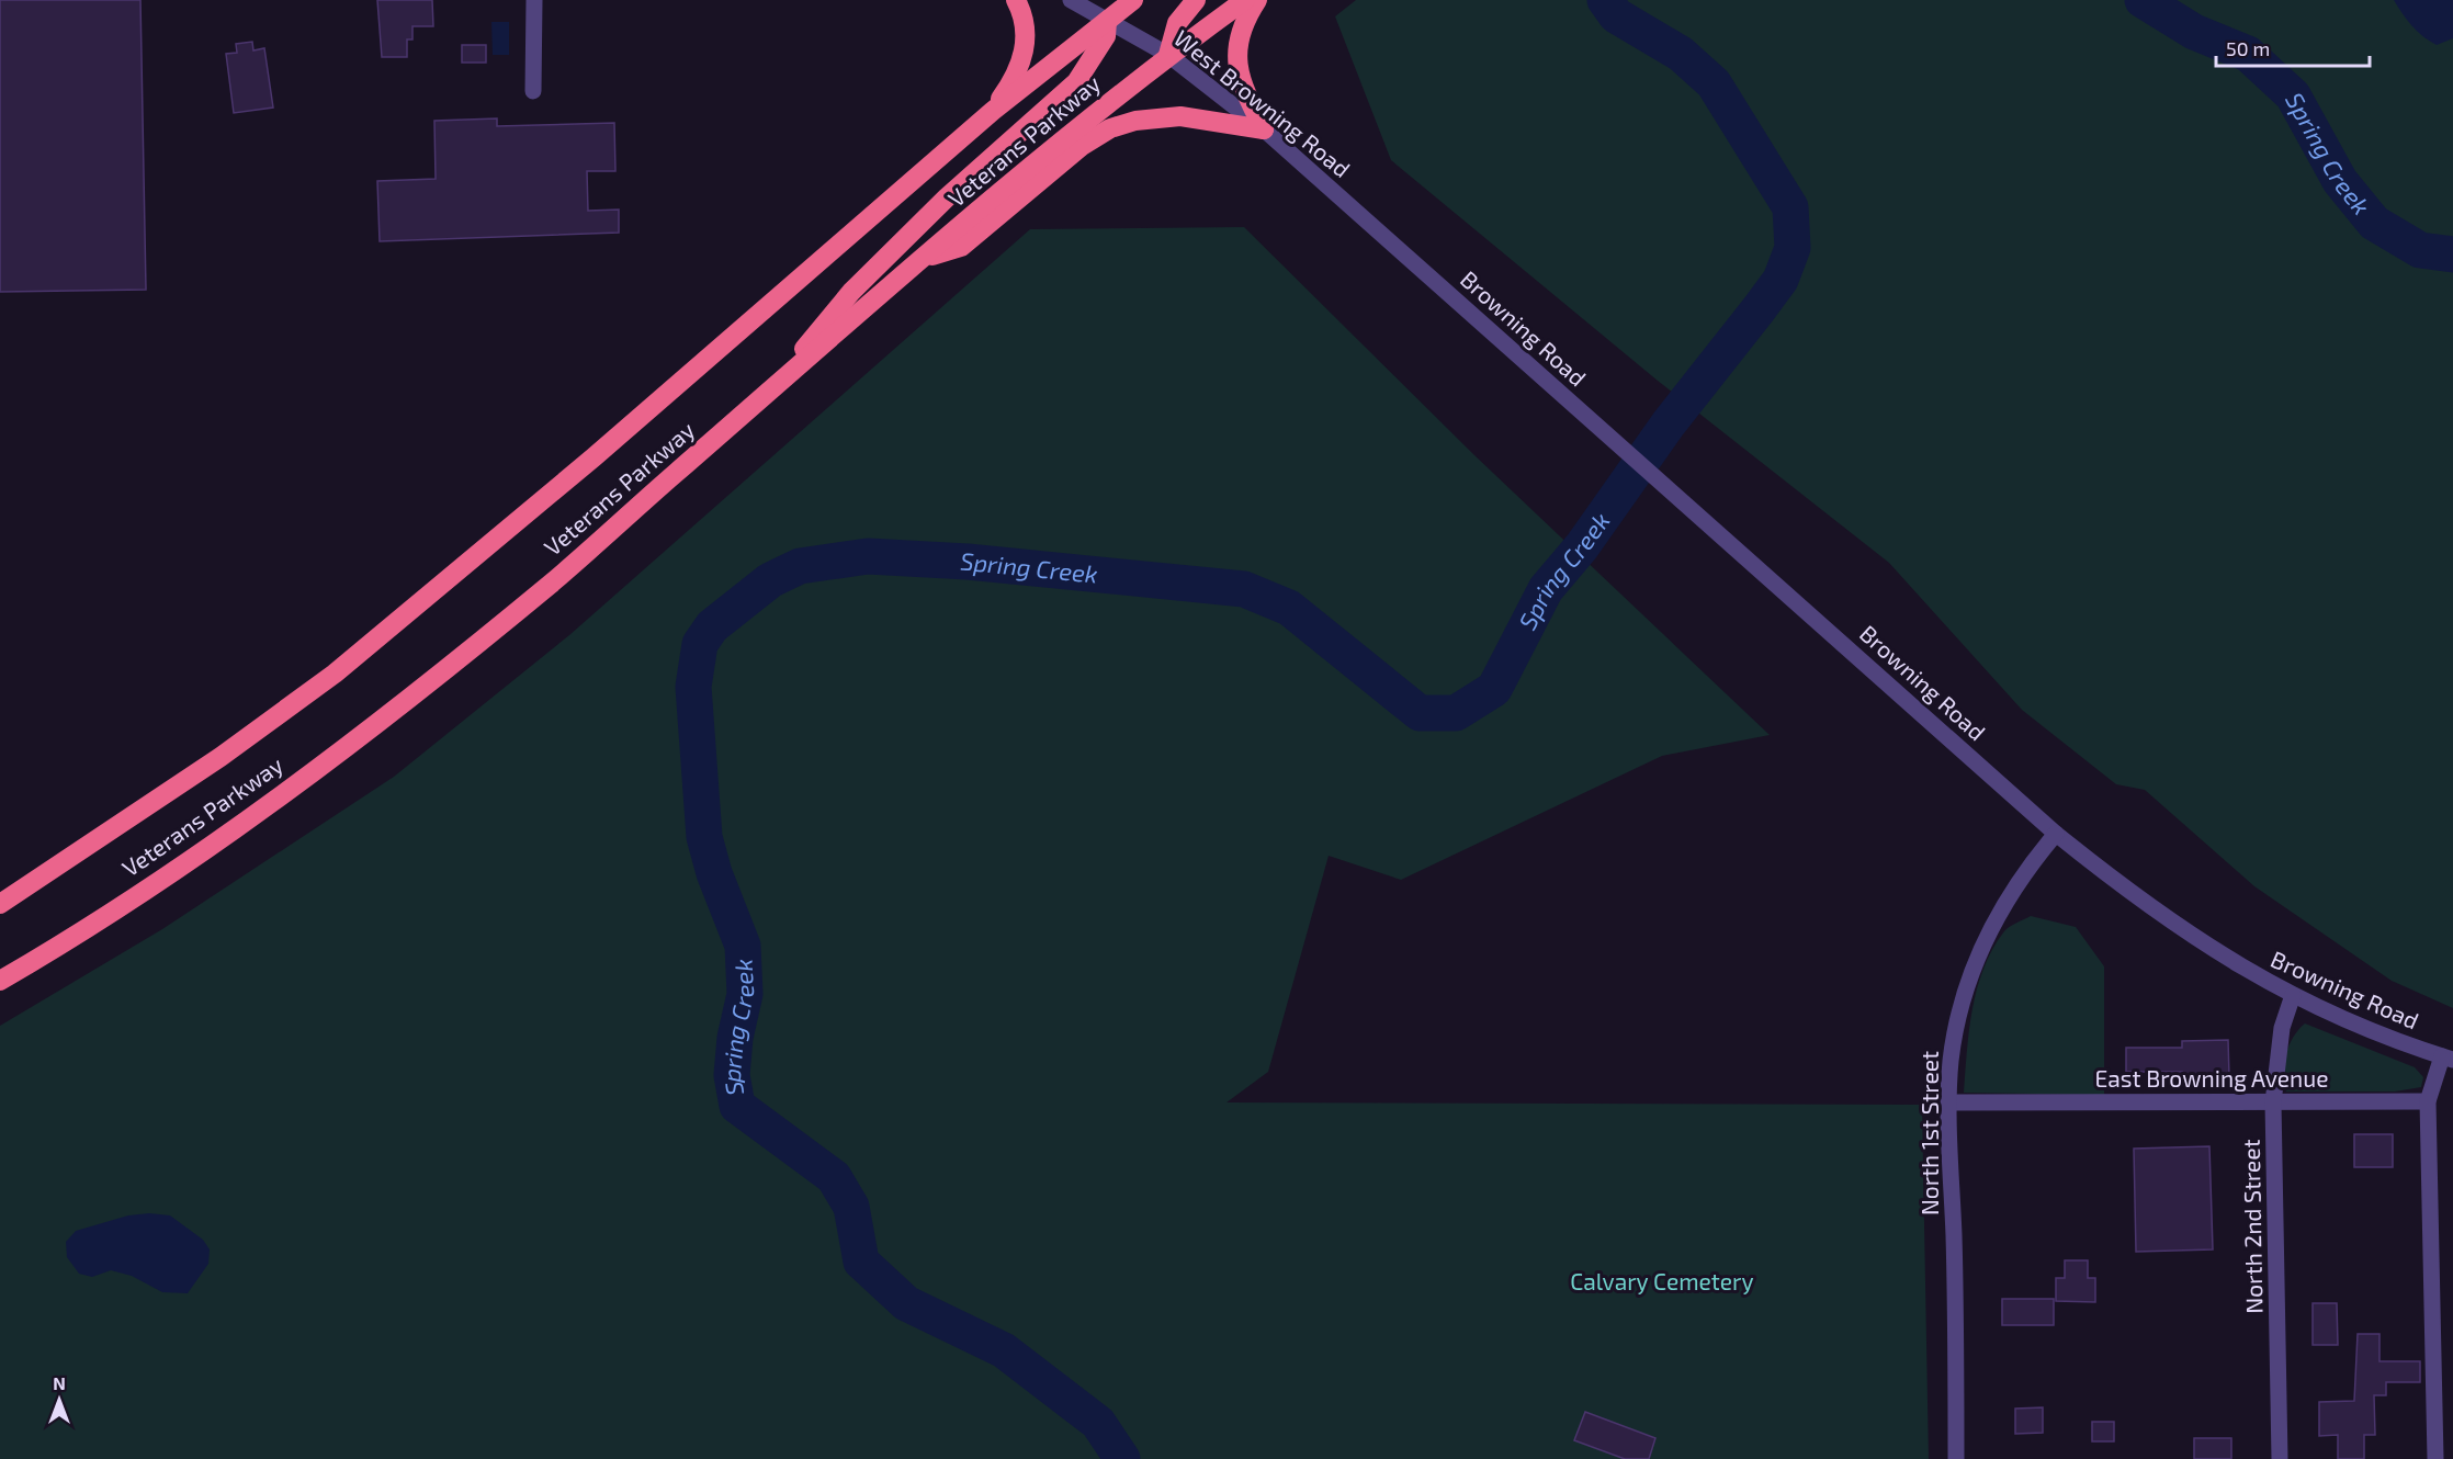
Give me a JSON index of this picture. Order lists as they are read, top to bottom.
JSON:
{
  "streets": {
    "highway": ["Veterans Parkway"],
    "street": [
      "West Browning Road",
      "Browning Road",
      "East Browning Avenue",
      "North 1st Street",
      "North 2nd Street"
    ]
  },
  "crossings": [
    ["West Browning Road", "Veterans Parkway"],
    ["West Browning Road", "Browning Road"],
    ["Browning Road", "North 1st Street"],
    ["Browning Road", "North 2nd Street"],
    ["East Browning Avenue", "North 1st Street"],
    ["East Browning Avenue", "North 2nd Street"]
  ],
  "water": ["Spring Creek"],
  "parks": ["Calvary Cemetery"],
  "scale_bar": "50 m",
  "north": "top"
}
